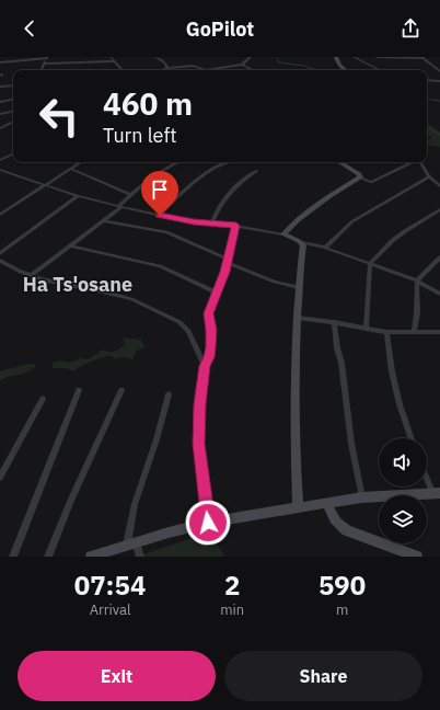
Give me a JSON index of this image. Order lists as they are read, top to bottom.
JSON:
{
  "districts": ["Ha Ts'osane"],
  "page": {
    "header": "GoPilot",
    "turn": ["460 m", "Turn left"],
    "eta": [
      "07:54",
      "Arrival",
      "2",
      "min",
      "590",
      "m"
    ],
    "buttons": ["Exit", "Share"]
  }
}
